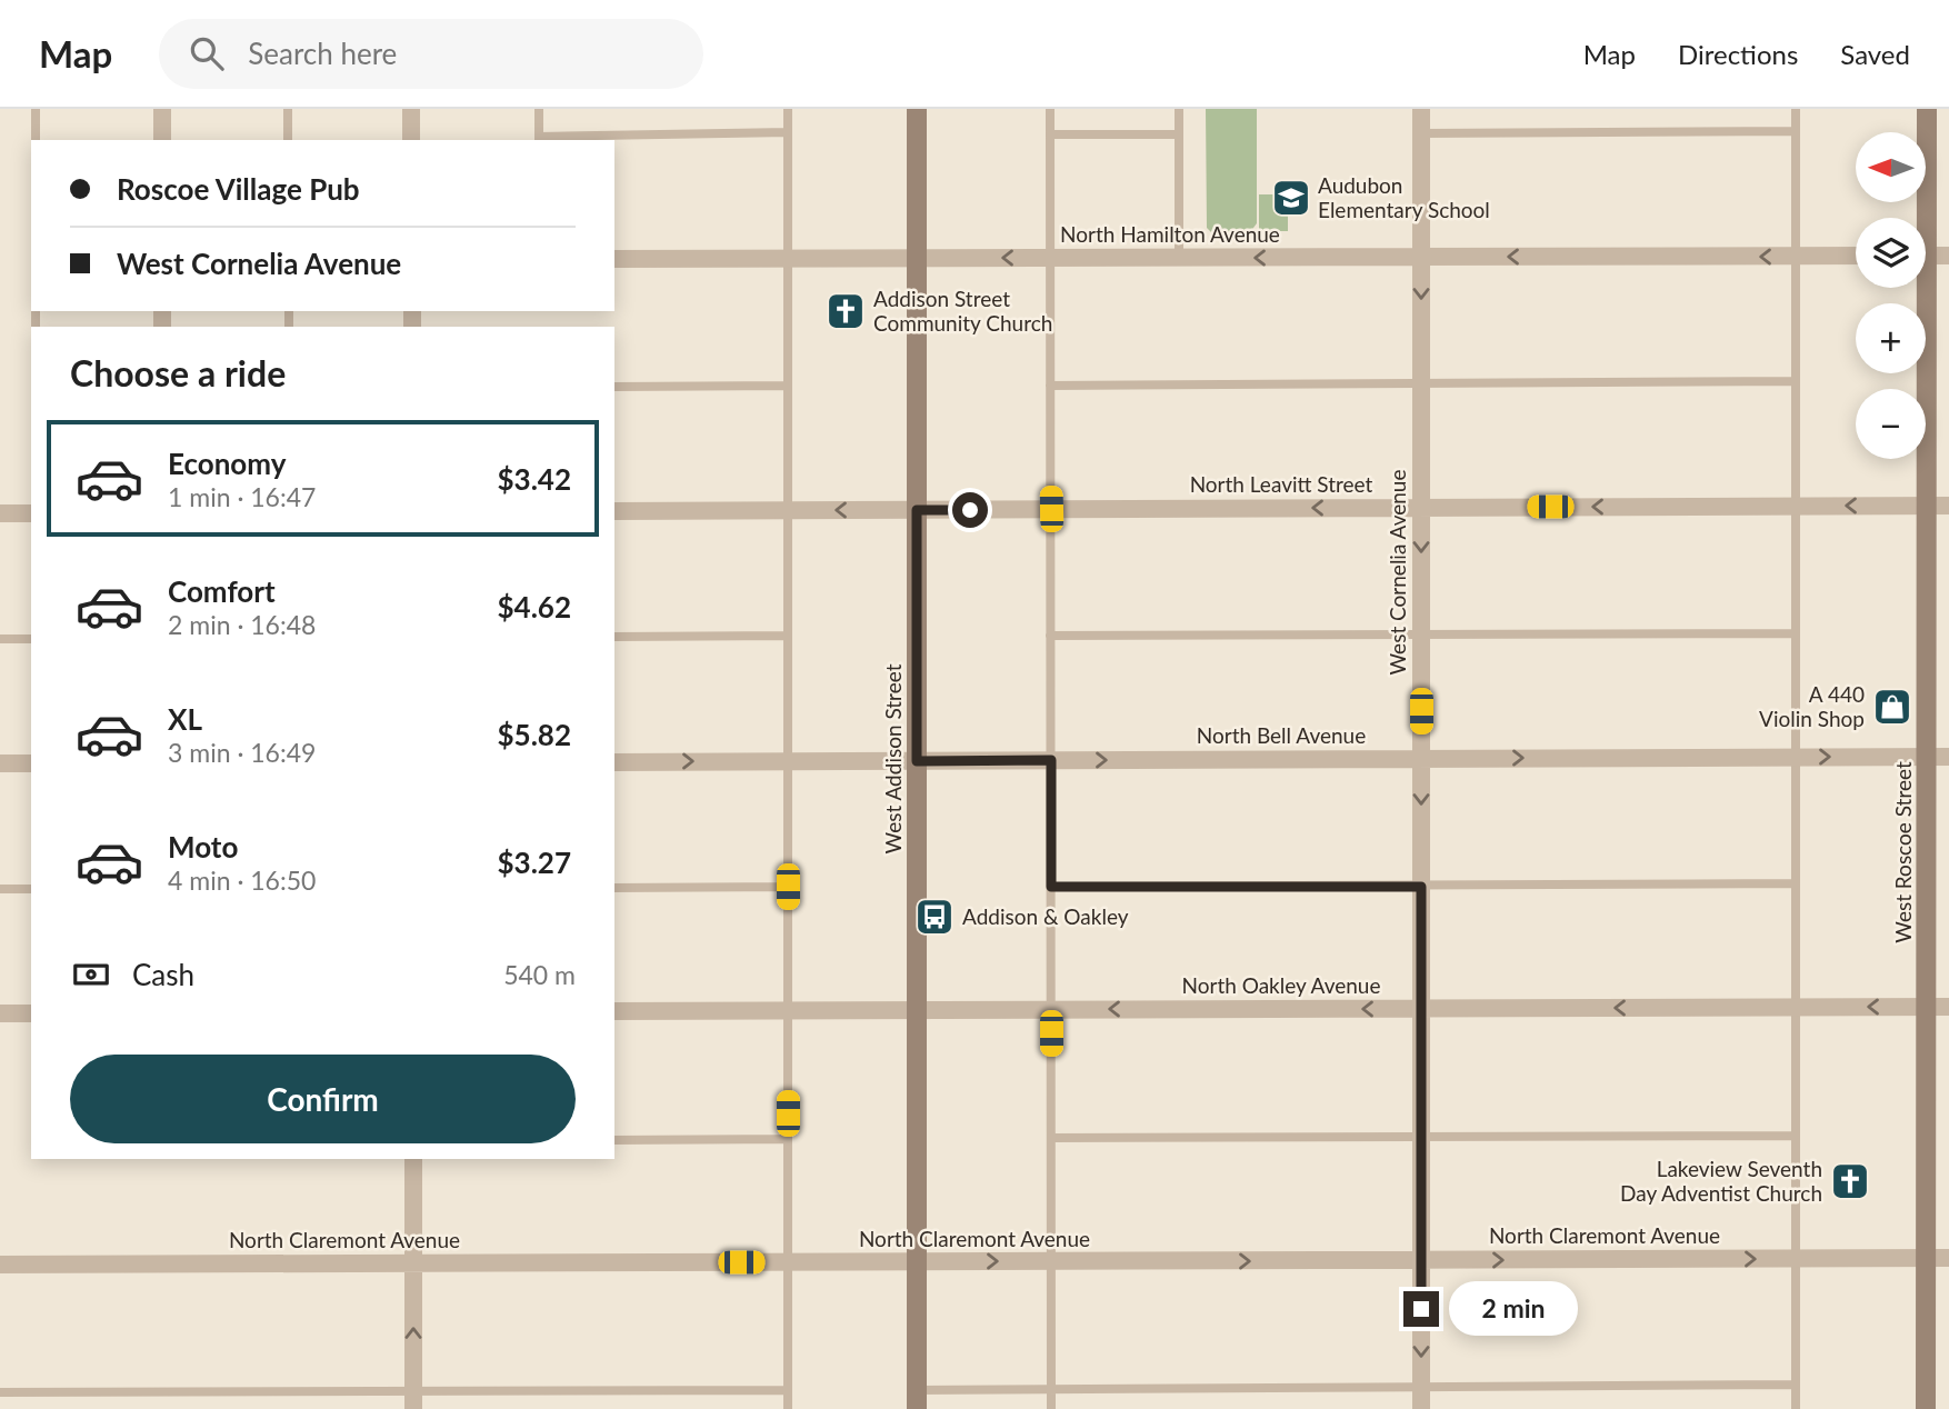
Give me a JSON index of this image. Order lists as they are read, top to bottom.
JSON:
{
  "streets": {
    "street": [
      "North Hamilton Avenue",
      "North Leavitt Street",
      "West Cornelia Avenue",
      "North Bell Avenue",
      "West Addison Street",
      "West Roscoe Street",
      "North Oakley Avenue",
      "North Claremont Avenue"
    ]
  },
  "crossings": [
    ["North Hamilton Avenue", "West Cornelia Avenue"],
    ["North Hamilton Avenue", "West Addison Street"],
    ["North Leavitt Street", "West Cornelia Avenue"],
    ["North Leavitt Street", "West Addison Street"],
    ["North Leavitt Street", "West Roscoe Street"],
    ["West Cornelia Avenue", "North Bell Avenue"],
    ["West Cornelia Avenue", "North Oakley Avenue"],
    ["West Cornelia Avenue", "North Claremont Avenue"],
    ["North Bell Avenue", "West Addison Street"],
    ["North Bell Avenue", "West Roscoe Street"],
    ["West Addison Street", "North Oakley Avenue"],
    ["West Addison Street", "North Claremont Avenue"],
    ["West Roscoe Street", "North Oakley Avenue"],
    ["West Roscoe Street", "North Claremont Avenue"]
  ],
  "one_way": [
    "North Hamilton Avenue",
    "North Leavitt Street",
    "West Cornelia Avenue",
    "North Bell Avenue",
    "North Oakley Avenue",
    "North Claremont Avenue"
  ],
  "places": {
    "school or university": ["Audubon Elementary School"],
    "church": ["Addison Street Community Church", "Lakeview Seventh Day Adventist Church"],
    "shop": ["A 440 Violin Shop"],
    "bus stop": ["Addison & Oakley"]
  },
  "north": "left",
  "page": {
    "header": "Map",
    "search": "Search here",
    "nav": ["Map", "Directions", "Saved"],
    "map_buttons": ["+", "−"],
    "banner": ["Roscoe Village Pub", "West Cornelia Avenue"],
    "heading": "Choose a ride",
    "list": [
      {
        "name": "Economy",
        "note": "1 min · 16:47",
        "value": "$3.42"
      },
      {
        "name": "Comfort",
        "note": "2 min · 16:48",
        "value": "$4.62"
      },
      {
        "name": "XL",
        "note": "3 min · 16:49",
        "value": "$5.82"
      },
      {
        "name": "Moto",
        "note": "4 min · 16:50",
        "value": "$3.27"
      }
    ],
    "pay": ["Cash", "540 m"],
    "buttons": "Confirm",
    "bubble": "2 min"
  }
}
